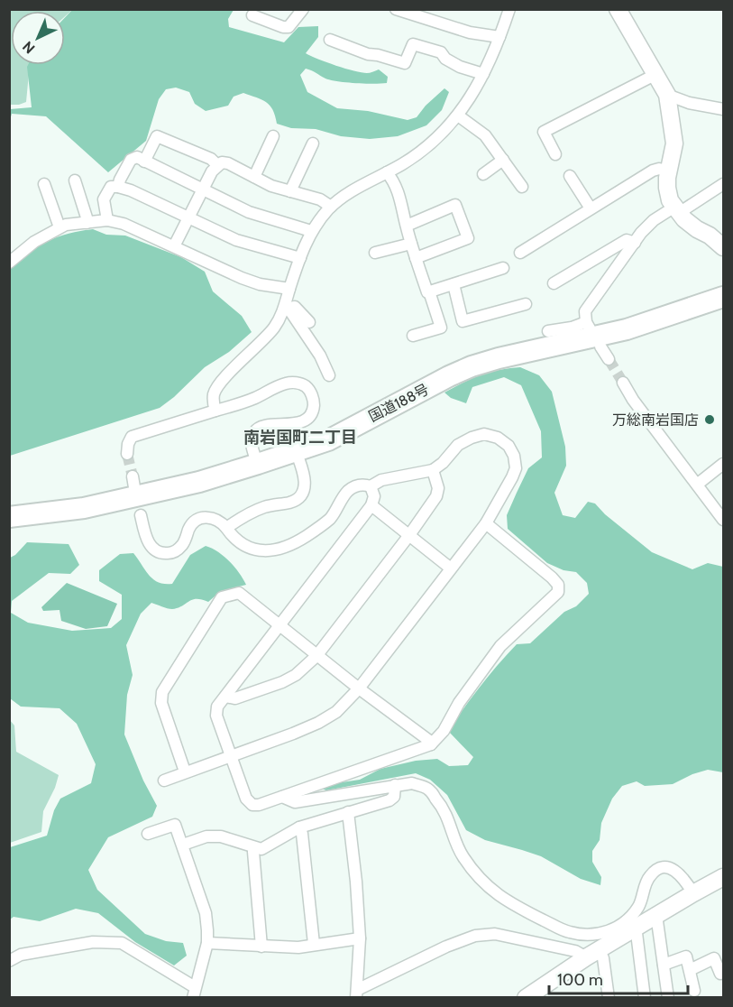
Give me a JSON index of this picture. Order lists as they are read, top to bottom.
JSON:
{
  "streets": {
    "highway": ["国道188号"]
  },
  "districts": ["南岩国町二丁目"],
  "places": ["万総南岩国店"],
  "scale_bar": "100 m",
  "north": "bottom left"
}
